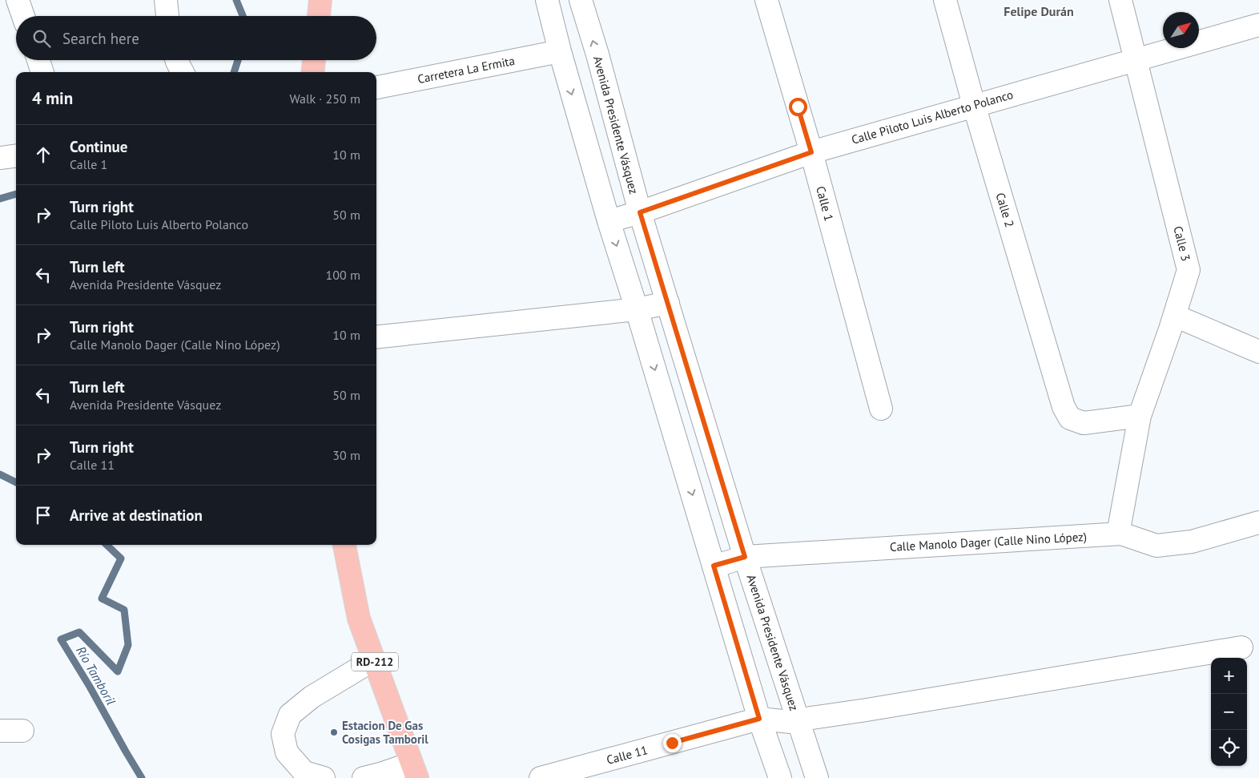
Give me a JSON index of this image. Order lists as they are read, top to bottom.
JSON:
{
  "streets": {
    "main road": ["RD-212"],
    "street": [
      "Carretera La Ermita",
      "Calle Piloto Luis Alberto Polanco",
      "Avenida Presidente Vásquez",
      "Calle 1",
      "Calle 2",
      "Calle 3",
      "Calle Manolo Dager (Calle Nino López)",
      "Calle 11"
    ]
  },
  "crossings": [
    ["Calle Piloto Luis Alberto Polanco", "Avenida Presidente Vásquez"],
    ["Calle Piloto Luis Alberto Polanco", "Calle 1"],
    ["Calle Piloto Luis Alberto Polanco", "Calle 2"],
    ["Calle Piloto Luis Alberto Polanco", "Calle 3"],
    ["Avenida Presidente Vásquez", "Calle Manolo Dager (Calle Nino López)"],
    ["Calle 2", "Calle 3"],
    ["Calle 3", "Calle Manolo Dager (Calle Nino López)"]
  ],
  "districts": ["Felipe Durán"],
  "water": ["Río Tamboril"],
  "places": ["Estacion De Gas Cosigas Tamboril"],
  "north": "top right",
  "page": {
    "search": "Search here",
    "heading": ["4 min", "Walk · 250 m"],
    "list": [
      ["Continue", "Calle 1", "10 m"],
      ["Turn right", "Calle Piloto Luis Alberto Polanco", "50 m"],
      ["Turn left", "Avenida Presidente Vásquez", "100 m"],
      ["Turn right", "Calle Manolo Dager (Calle Nino López)", "10 m"],
      ["Turn left", "Avenida Presidente Vásquez", "50 m"],
      ["Turn right", "Calle 11", "30 m"],
      "Arrive at destination"
    ],
    "map_buttons": ["+", "−"]
  }
}
